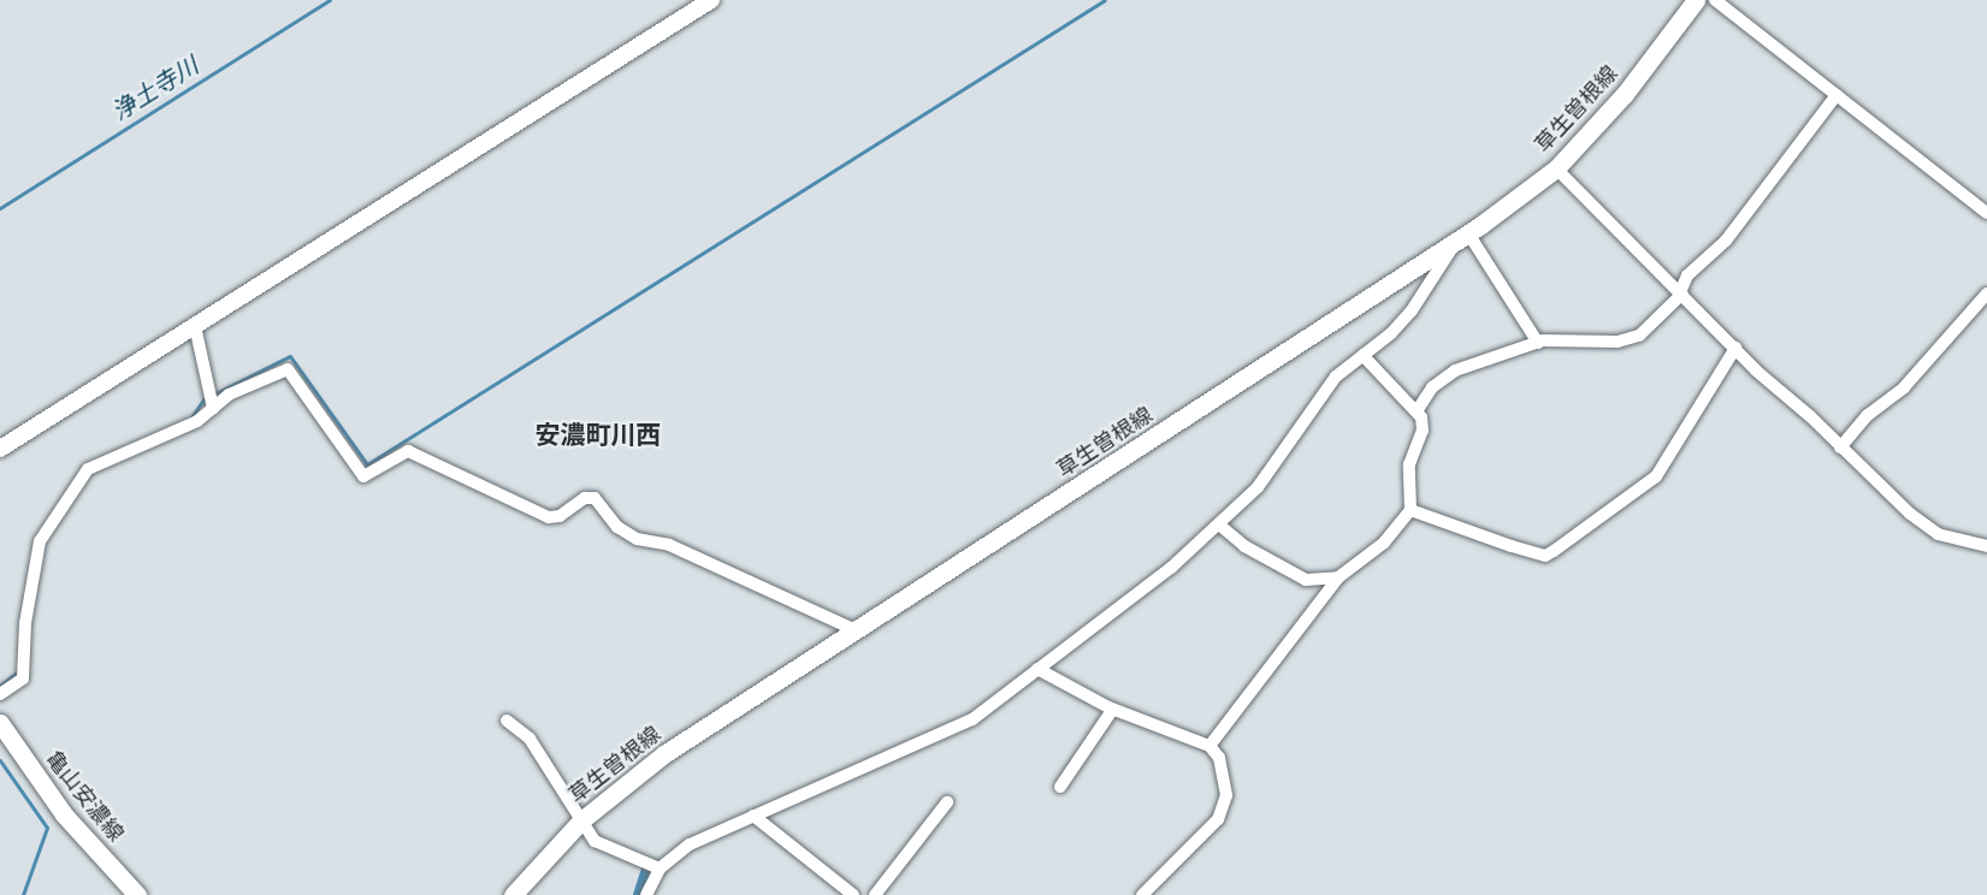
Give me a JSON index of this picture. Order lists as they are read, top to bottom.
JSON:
{
  "streets": {
    "main road": ["草生曽根線", "亀山安濃線"]
  },
  "districts": ["安濃町川西"],
  "water": ["浄土寺川"]
}
